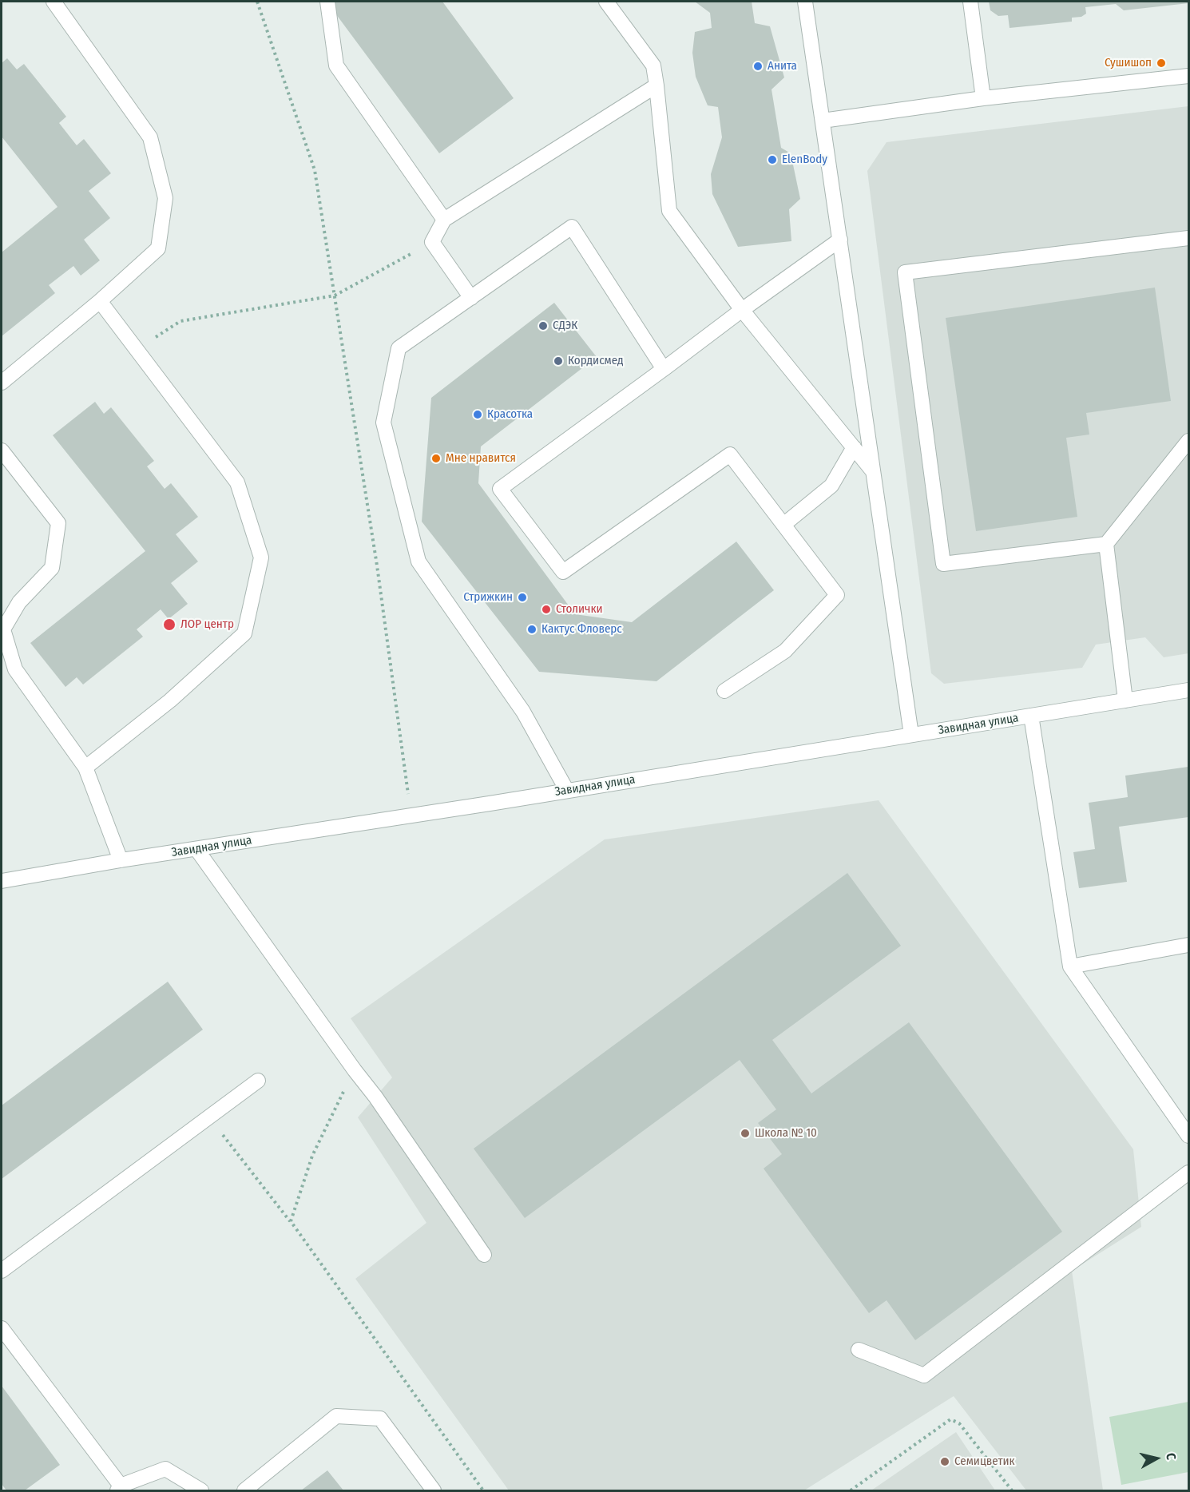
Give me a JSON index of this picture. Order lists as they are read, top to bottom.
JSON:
{
  "streets": {
    "street": ["Завидная улица"]
  },
  "places": [
    "Сушишоп",
    "Анита",
    "ElenBody",
    "СДЭК",
    "Кордисмед",
    "Красотка",
    "Мне нравится",
    "Стрижкин",
    "Столички",
    "ЛОР центр",
    "Кактус Фловерс",
    "Школа № 10",
    "Семицветик"
  ],
  "north": "right"
}
